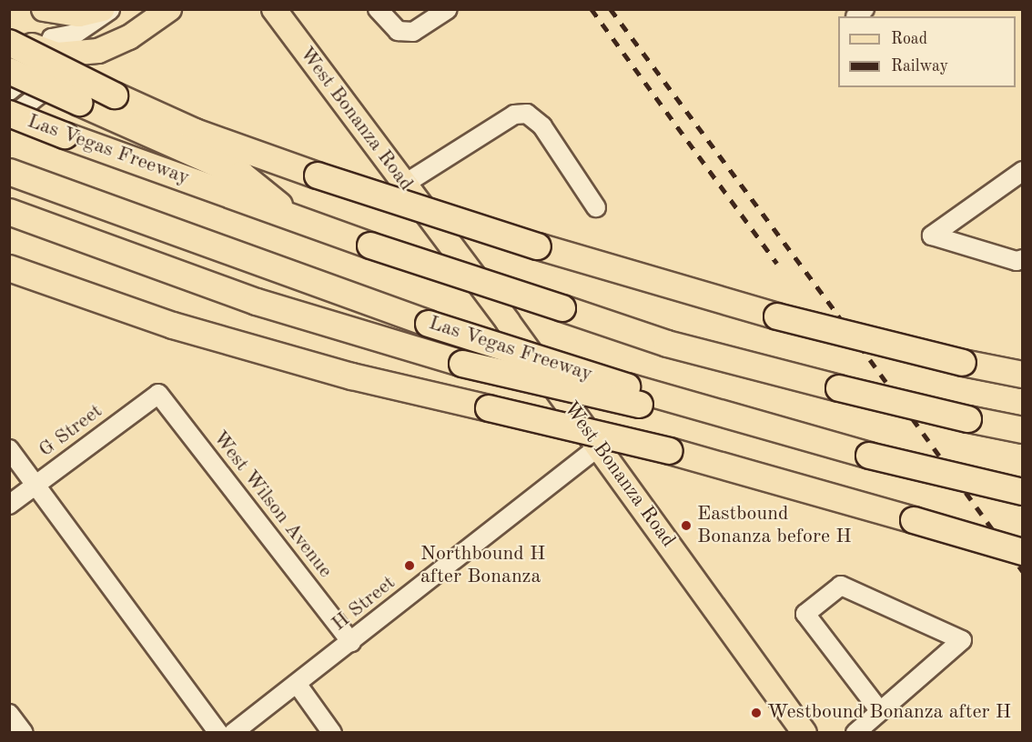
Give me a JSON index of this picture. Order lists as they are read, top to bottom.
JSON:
{
  "streets": {
    "highway": ["Las Vegas Freeway"],
    "main road": ["West Bonanza Road"],
    "street": ["G Street", "West Wilson Avenue", "H Street"]
  },
  "crossings": [
    ["West Bonanza Road", "H Street"],
    ["G Street", "West Wilson Avenue"],
    ["West Wilson Avenue", "H Street"]
  ],
  "places": ["Eastbound Bonanza before H", "Northbound H after Bonanza", "Westbound Bonanza after H"],
  "legend": ["Road", "Railway"]
}
